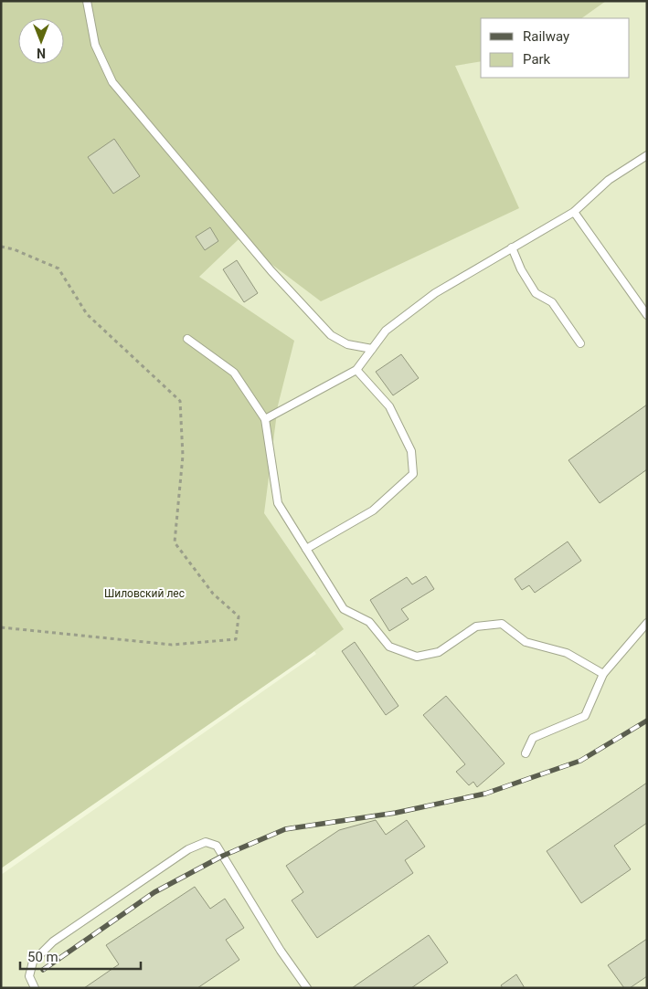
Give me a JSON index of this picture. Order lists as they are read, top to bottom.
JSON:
{
  "parks": ["Шиловский лес"],
  "legend": ["Railway", "Park"],
  "scale_bar": "50 m",
  "north": "bottom"
}
